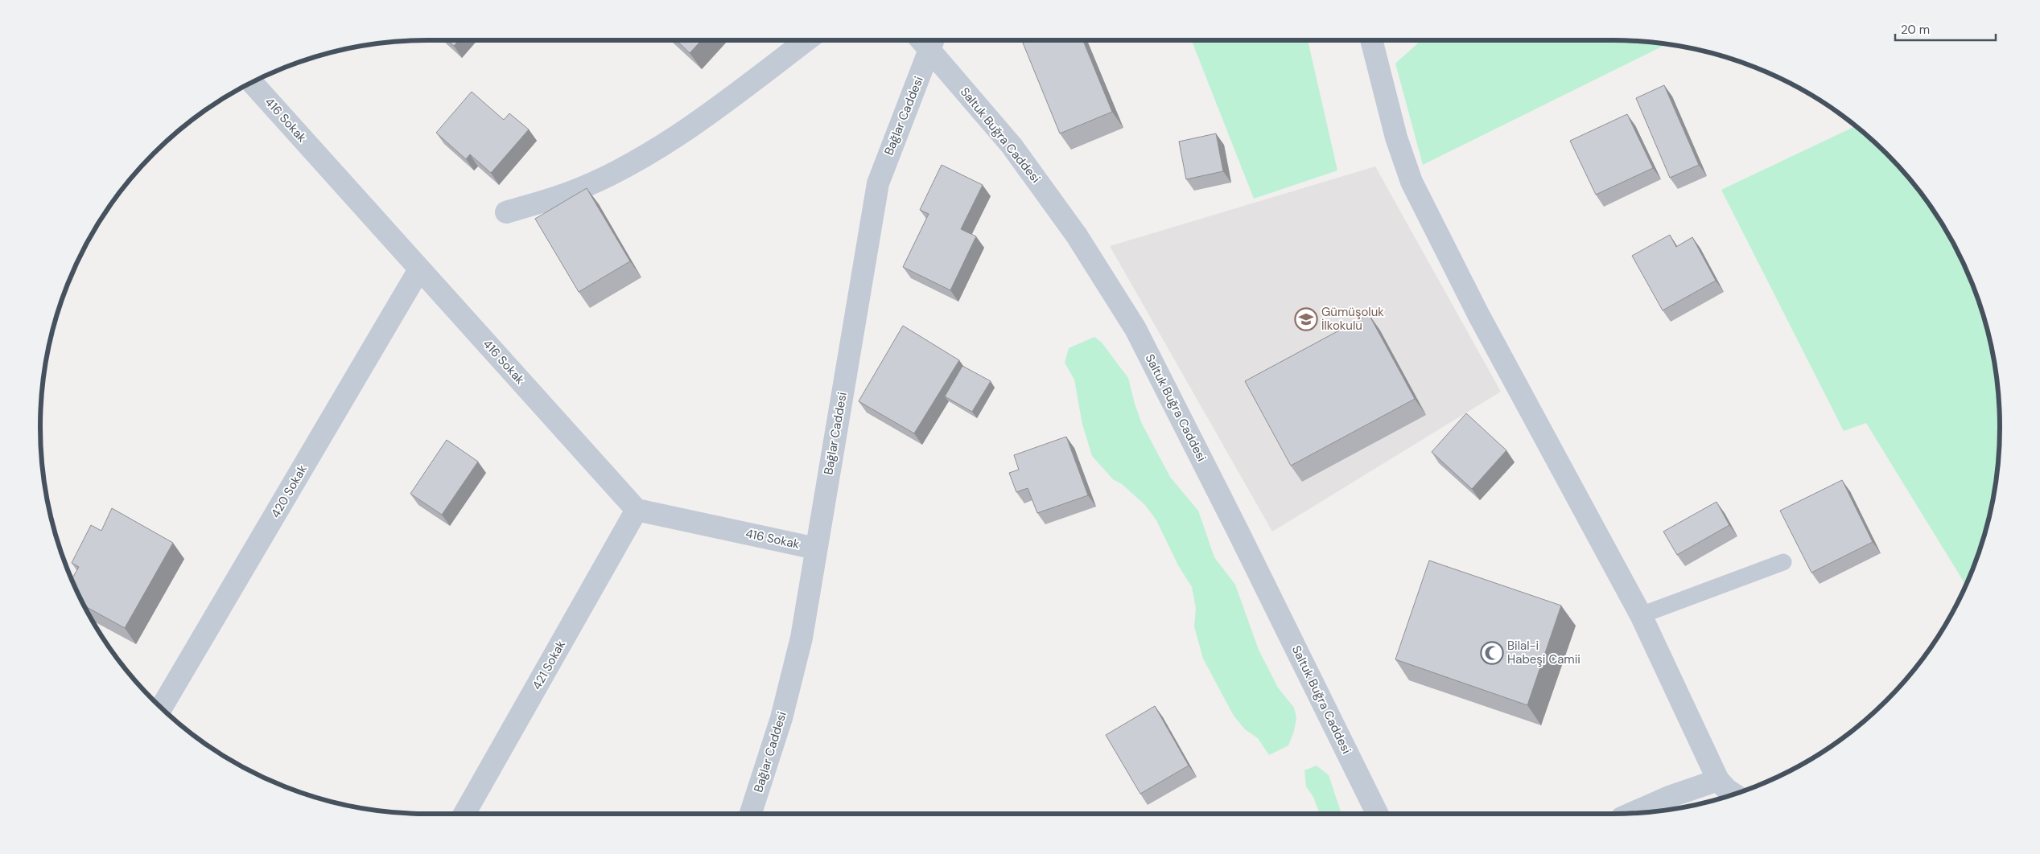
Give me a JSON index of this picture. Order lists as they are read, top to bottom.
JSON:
{
  "streets": {
    "street": [
      "Bağlar Caddesi",
      "416 Sokak",
      "Saltuk Buğra Caddesi",
      "420 Sokak",
      "421 Sokak"
    ]
  },
  "crossings": [
    ["Bağlar Caddesi", "416 Sokak"],
    ["Bağlar Caddesi", "Saltuk Buğra Caddesi"],
    ["416 Sokak", "420 Sokak"],
    ["416 Sokak", "421 Sokak"]
  ],
  "places": {
    "school or university": ["Gümüşoluk İlkokulu"],
    "mosque": ["Bilal-i Habeşi Camii"]
  },
  "scale_bar": "20 m"
}
